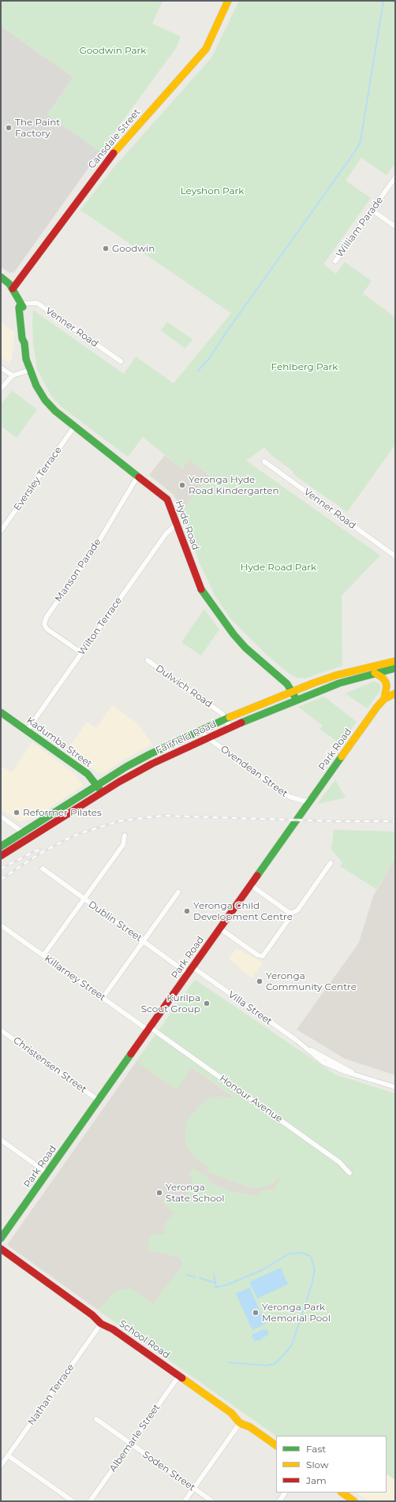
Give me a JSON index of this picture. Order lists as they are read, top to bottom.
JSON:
{
  "streets": {
    "street": [
      "Cansdale Street",
      "William Parade",
      "Venner Road",
      "Eversley Terrace",
      "Hyde Road",
      "Manson Parade",
      "Wilton Terrace",
      "Dulwich Road",
      "Fairfield Road",
      "Kadumba Street",
      "Park Road",
      "Ovendean Street",
      "Dublin Street",
      "Killarney Street",
      "Villa Street",
      "Christensen Street",
      "Honour Avenue",
      "School Road",
      "Nathan Terrace",
      "Albemarle Street",
      "Soden Street"
    ]
  },
  "crossings": [
    ["Cansdale Street", "Hyde Road"],
    ["Venner Road", "Hyde Road"],
    ["Eversley Terrace", "Hyde Road"],
    ["Hyde Road", "Manson Parade"],
    ["Hyde Road", "Wilton Terrace"],
    ["Hyde Road", "Fairfield Road"],
    ["Manson Parade", "Wilton Terrace"],
    ["Wilton Terrace", "Kadumba Street"],
    ["Dulwich Road", "Fairfield Road"],
    ["Fairfield Road", "Kadumba Street"],
    ["Fairfield Road", "Ovendean Street"],
    ["Park Road", "Ovendean Street"],
    ["Park Road", "Dublin Street"],
    ["Park Road", "Killarney Street"],
    ["Park Road", "Villa Street"],
    ["Park Road", "Christensen Street"],
    ["Park Road", "Honour Avenue"],
    ["Killarney Street", "Honour Avenue"],
    ["School Road", "Nathan Terrace"],
    ["School Road", "Albemarle Street"],
    ["Albemarle Street", "Soden Street"]
  ],
  "parks": [
    "Goodwin Park",
    "Leyshon Park",
    "Fehlberg Park",
    "Hyde Road Park"
  ],
  "places": [
    "The Paint Factory",
    "Goodwin",
    "Yeronga Hyde Road Kindergarten",
    "Reformer Pilates",
    "Yeronga Child Development Centre",
    "Yeronga Community Centre",
    "Kurilpa Scout Group",
    "Yeronga State School",
    "Yeronga Park Memorial Pool"
  ],
  "legend": ["Fast", "Slow", "Jam"]
}
